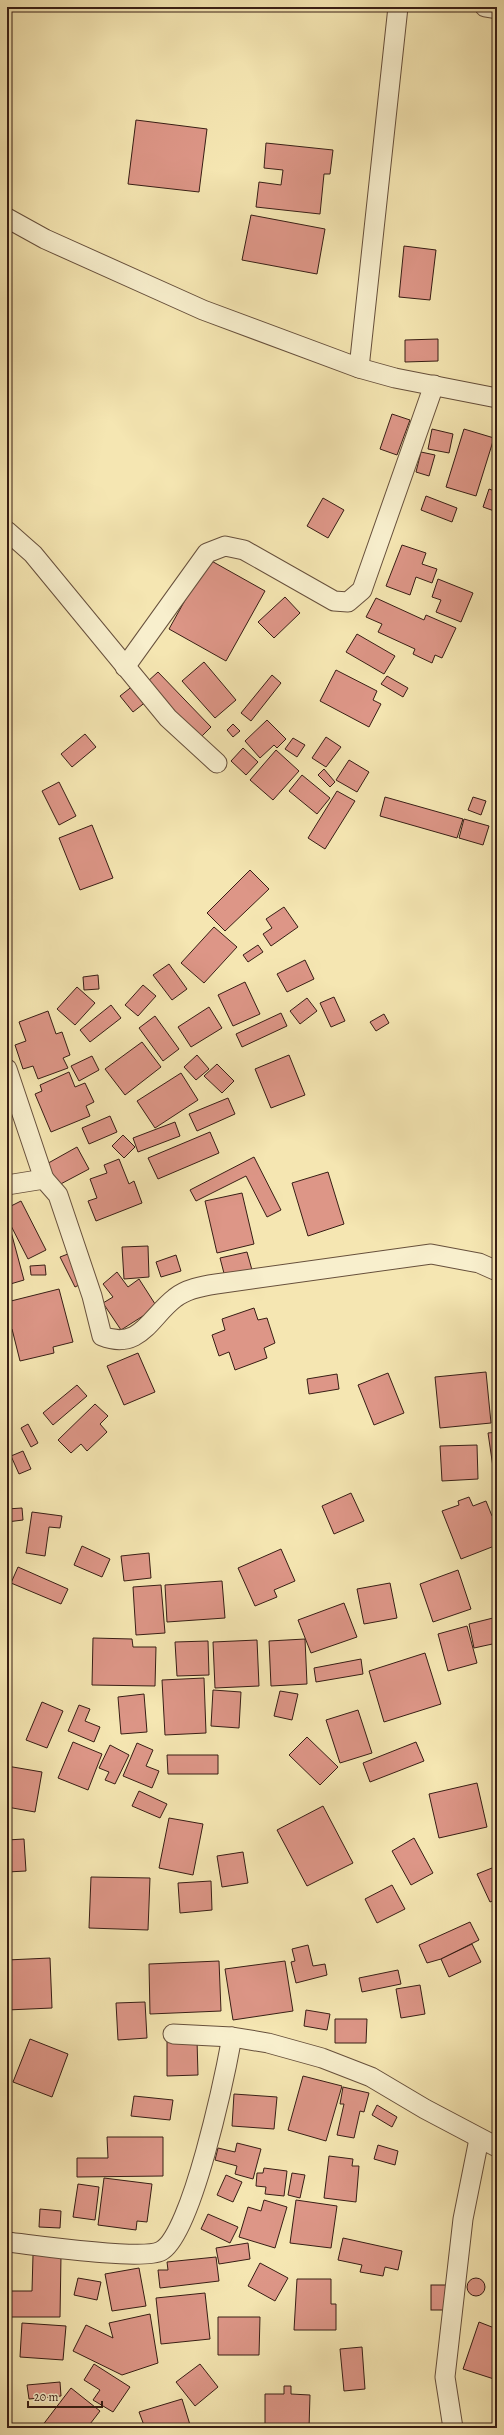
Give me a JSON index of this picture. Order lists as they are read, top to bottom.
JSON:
{
  "scale_bar": "20 m"
}
